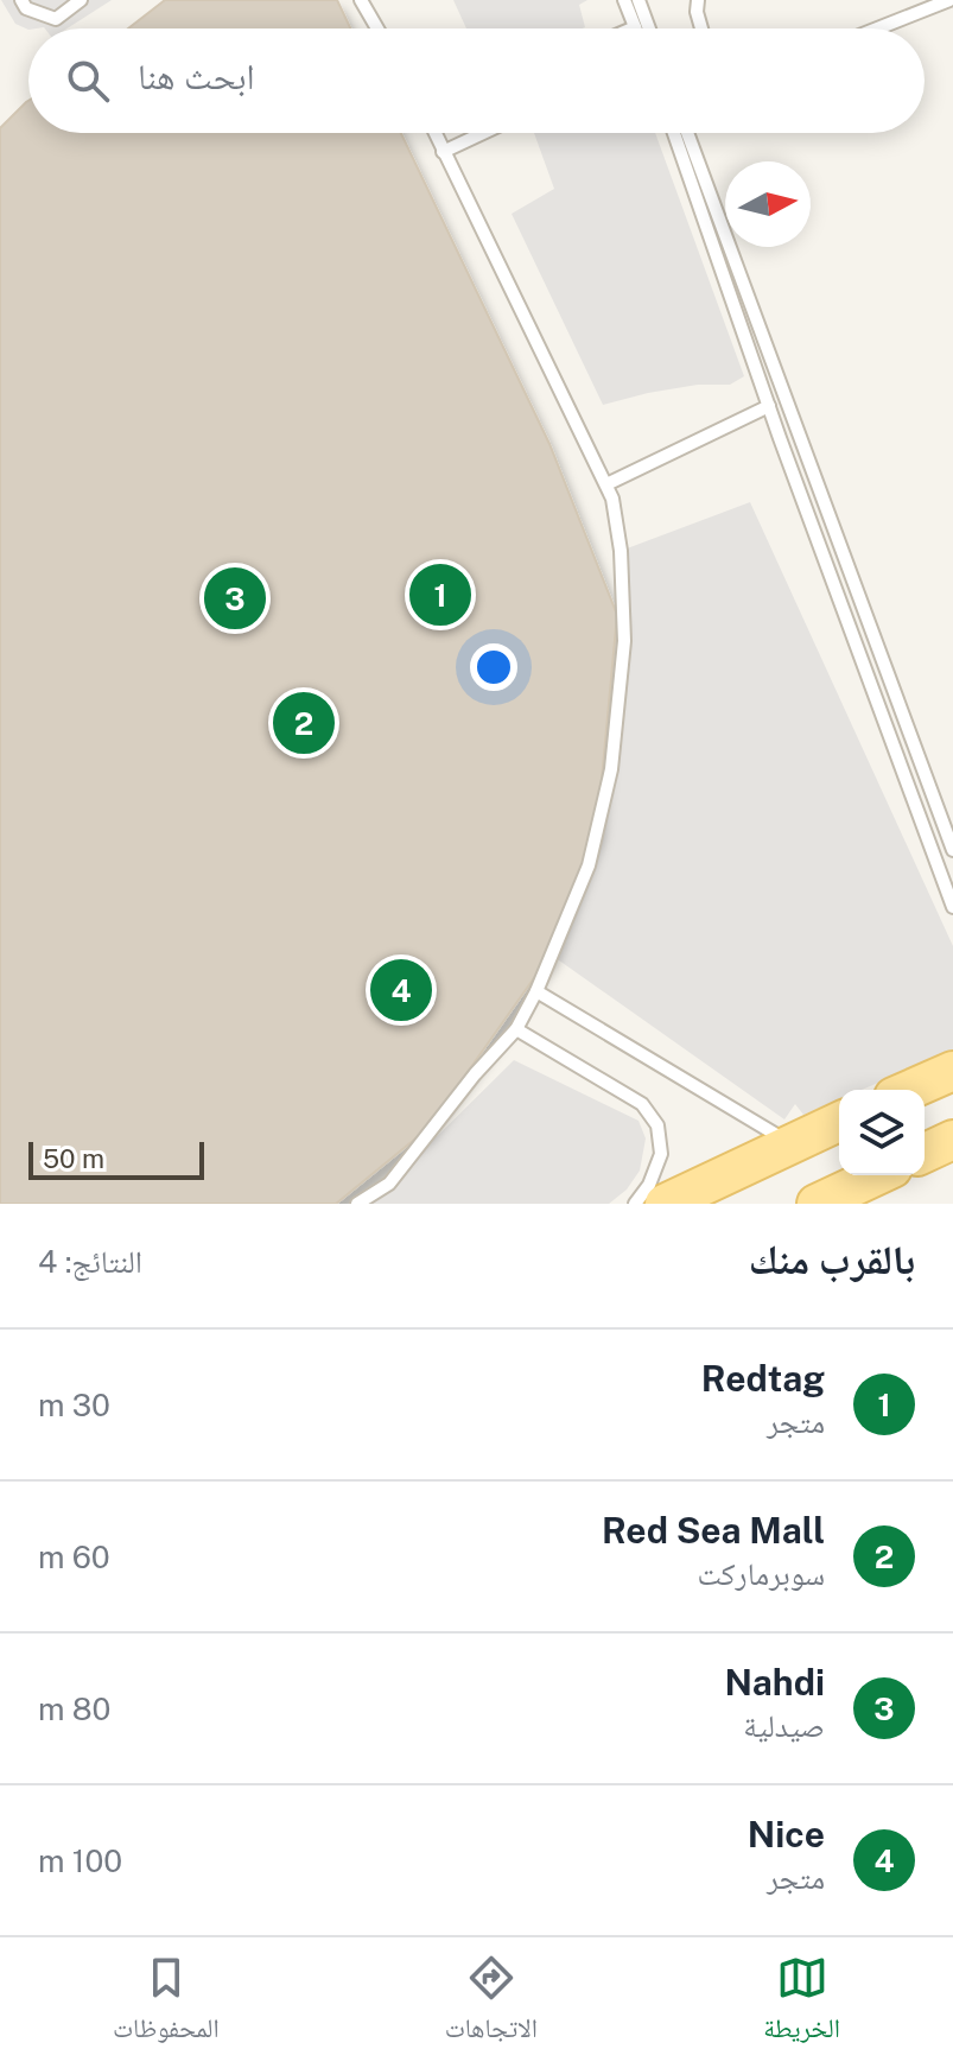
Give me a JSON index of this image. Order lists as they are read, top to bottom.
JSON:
{
  "scale_bar": "50 m",
  "north": "right",
  "page": {
    "search": "ابحث هنا",
    "pins": [
      "1",
      "3",
      "2",
      "4"
    ],
    "scale": "50 m",
    "heading": ["بالقرب منك", "النتائج: 4"],
    "list": [
      {
        "mark": "1",
        "name": "Redtag",
        "note": "متجر",
        "value": "30 m"
      },
      {
        "mark": "2",
        "name": "Red Sea Mall",
        "note": "سوبرماركت",
        "value": "60 m"
      },
      {
        "mark": "3",
        "name": "Nahdi",
        "note": "صيدلية",
        "value": "80 m"
      },
      {
        "mark": "4",
        "name": "Nice",
        "note": "متجر",
        "value": "100 m"
      }
    ],
    "nav": ["الخريطة", "الاتجاهات", "المحفوظات"]
  }
}
